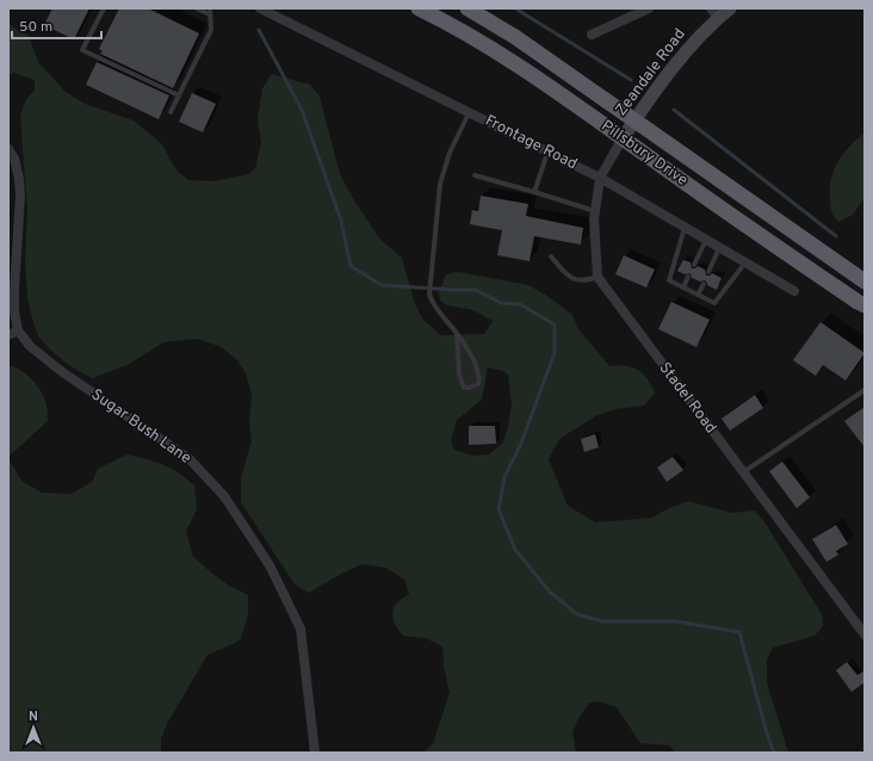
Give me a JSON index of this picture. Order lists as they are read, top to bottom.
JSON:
{
  "streets": {
    "highway": ["Pillsbury Drive"],
    "main road": ["Zeandale Road"],
    "street": ["Frontage Road", "Stadel Road", "Sugar Bush Lane"]
  },
  "crossings": [
    ["Zeandale Road", "Pillsbury Drive"]
  ],
  "scale_bar": "50 m",
  "north": "top"
}
